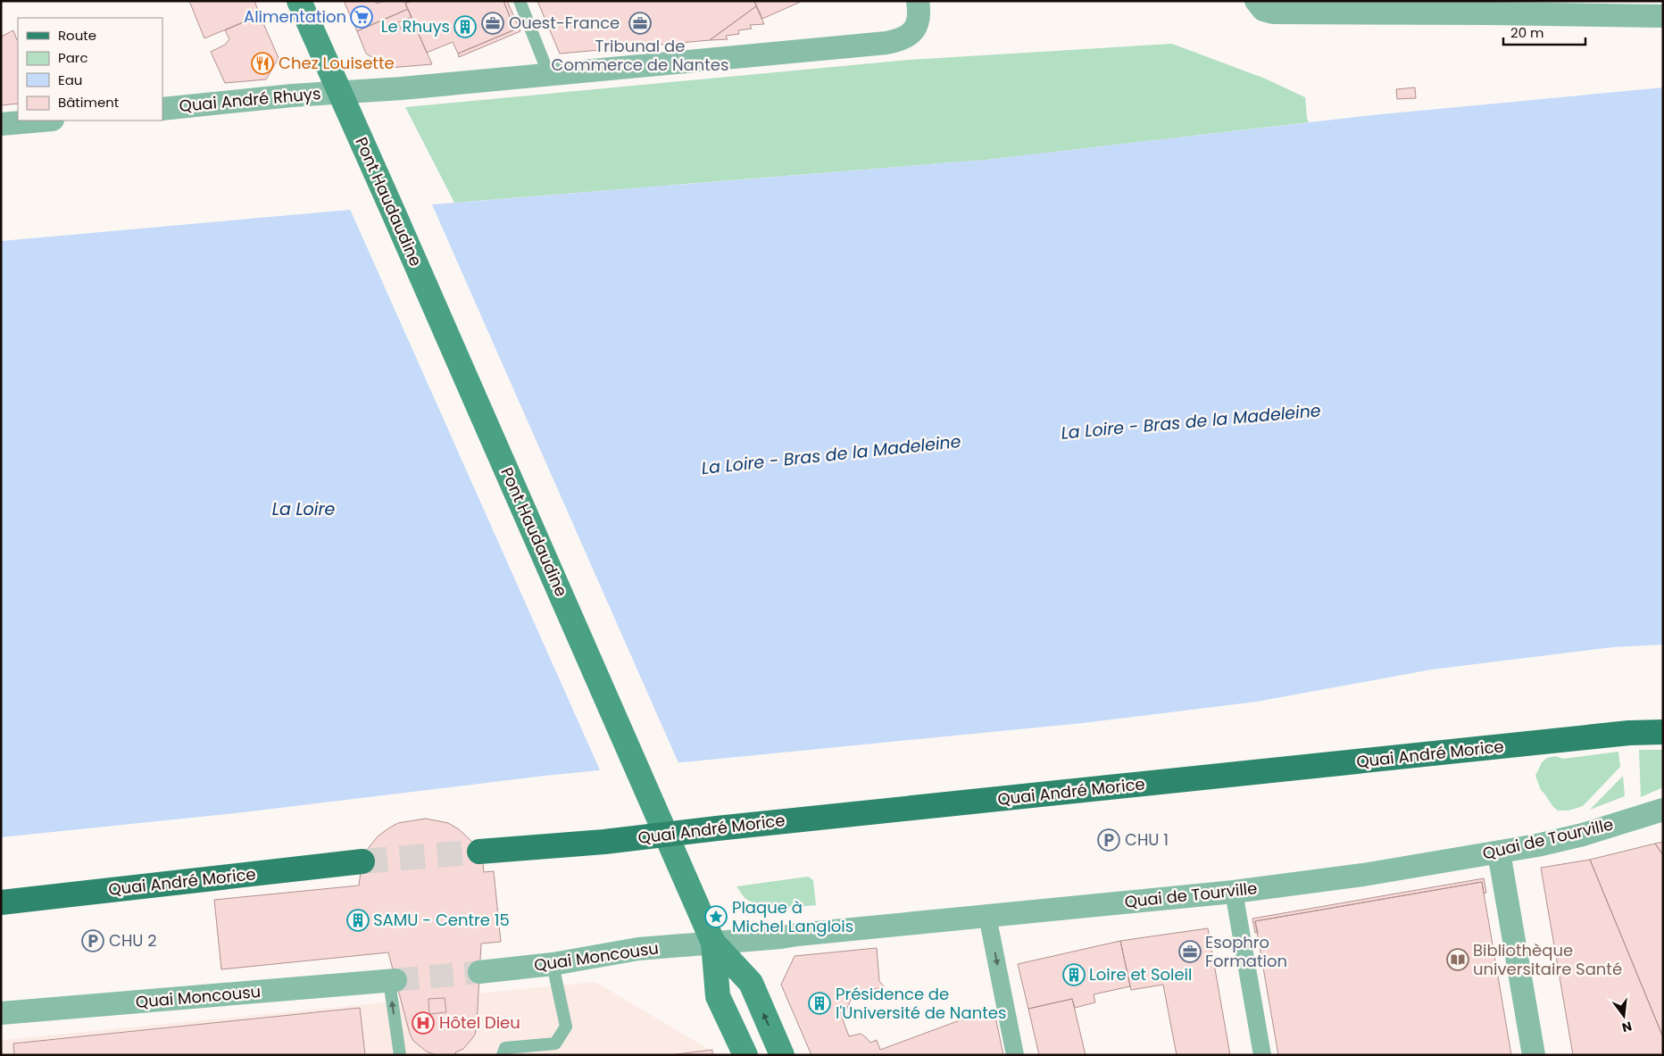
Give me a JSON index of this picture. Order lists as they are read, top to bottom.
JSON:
{
  "streets": {
    "main road": ["Pont Haudaudine", "Quai André Morice"],
    "street": ["Quai André Rhuys", "Quai de Tourville", "Quai Moncousu"]
  },
  "crossings": [
    ["Quai André Rhuys", "Pont Haudaudine"],
    ["Pont Haudaudine", "Quai de Tourville"],
    ["Pont Haudaudine", "Quai Moncousu"],
    ["Quai de Tourville", "Quai Moncousu"]
  ],
  "water": ["La Loire - Bras de la Madeleine", "La Loire"],
  "places": {
    "supermarket": ["Alimentation"],
    "office": ["Ouest-France", "Tribunal de Commerce de Nantes", "Esophro Formation"],
    "building": [
      "Le Rhuys",
      "SAMU - Centre 15",
      "Loire et Soleil",
      "Présidence de l'Université de Nantes"
    ],
    "restaurant": ["Chez Louisette"],
    "parking": ["CHU 1", "CHU 2"],
    "place": ["Plaque à Michel Langlois"],
    "library": ["Bibliothèque universitaire Santé"],
    "hospital": ["Hôtel Dieu"]
  },
  "legend": [
    "Route",
    "Parc",
    "Eau",
    "Bâtiment"
  ],
  "scale_bar": "20 m",
  "north": "bottom"
}
